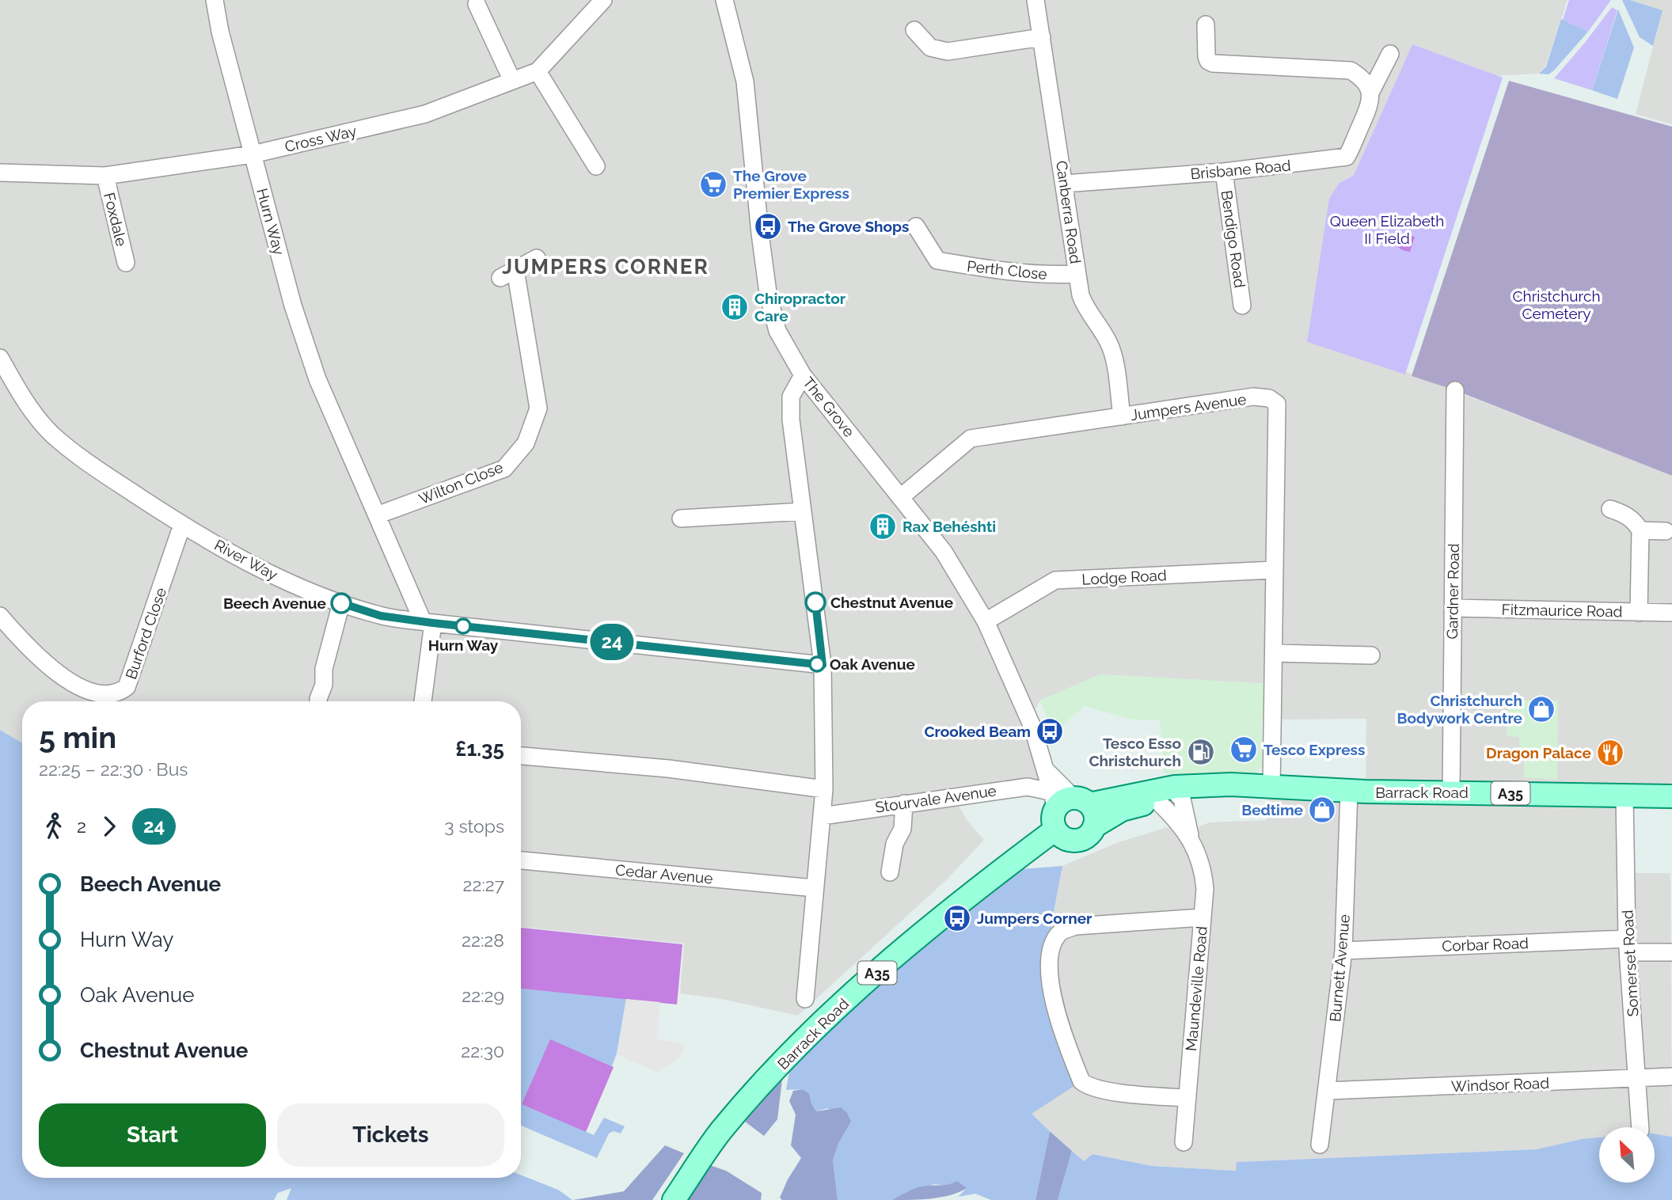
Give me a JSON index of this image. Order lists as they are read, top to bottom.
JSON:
{
  "streets": {
    "main road": ["Barrack Road", "A35"],
    "street": [
      "Cross Way",
      "Brisbane Road",
      "Canberra Road",
      "Foxdale",
      "Hurn Way",
      "Bendigo Road",
      "Perth Close",
      "The Grove",
      "Jumpers Avenue",
      "Wilton Close",
      "River Way",
      "Lodge Road",
      "Gardner Road",
      "Fitzmaurice Road",
      "Burford Close",
      "Stourvale Avenue",
      "Cedar Avenue",
      "Corbar Road",
      "Somerset Road",
      "Burnett Avenue",
      "Maundeville Road",
      "Windsor Road"
    ]
  },
  "crossings": [
    ["Cross Way", "Foxdale"],
    ["Cross Way", "Hurn Way"],
    ["Brisbane Road", "Canberra Road"],
    ["Brisbane Road", "Bendigo Road"],
    ["Canberra Road", "Perth Close"],
    ["Canberra Road", "Jumpers Avenue"],
    ["Hurn Way", "Wilton Close"],
    ["Hurn Way", "River Way"],
    ["The Grove", "Jumpers Avenue"],
    ["The Grove", "Lodge Road"],
    ["The Grove", "Barrack Road"],
    ["The Grove", "A35"],
    ["The Grove", "Stourvale Avenue"],
    ["Jumpers Avenue", "Lodge Road"],
    ["Jumpers Avenue", "Barrack Road"],
    ["River Way", "Burford Close"],
    ["Gardner Road", "Fitzmaurice Road"],
    ["Gardner Road", "Barrack Road"],
    ["Barrack Road", "A35"],
    ["Barrack Road", "Stourvale Avenue"],
    ["Barrack Road", "Somerset Road"],
    ["Barrack Road", "Burnett Avenue"],
    ["Barrack Road", "Maundeville Road"],
    ["A35", "Stourvale Avenue"],
    ["Corbar Road", "Somerset Road"],
    ["Corbar Road", "Burnett Avenue"],
    ["Somerset Road", "Windsor Road"],
    ["Burnett Avenue", "Windsor Road"]
  ],
  "districts": ["JUMPERS CORNER"],
  "parks": ["Queen Elizabeth II Field", "Christchurch Cemetery"],
  "places": {
    "supermarket": ["The Grove Premier Express", "Tesco Express"],
    "bus stop": ["The Grove Shops", "Crooked Beam", "Jumpers Corner"],
    "building": ["Chiropractor Care", "Rax Behéshti"],
    "other": [
      "Chestnut Avenue",
      "Beech Avenue",
      "Hurn Way",
      "Oak Avenue"
    ],
    "shop": ["Christchurch Bodywork Centre", "Bedtime"],
    "fuel station": ["Tesco Esso Christchurch"],
    "restaurant": ["Dragon Palace"]
  },
  "lines": ["bus line 24"],
  "north": "top left",
  "page": {
    "on_map": "24",
    "heading": ["5 min", "22:25 – 22:30 · Bus", "£1.35"],
    "legs": ["2", "24", "3 stops"],
    "list": [
      {
        "name": "Beech Avenue",
        "value": "22:27"
      },
      {
        "name": "Hurn Way",
        "value": "22:28"
      },
      {
        "name": "Oak Avenue",
        "value": "22:29"
      },
      {
        "name": "Chestnut Avenue",
        "value": "22:30"
      }
    ],
    "buttons": ["Start", "Tickets"]
  }
}
